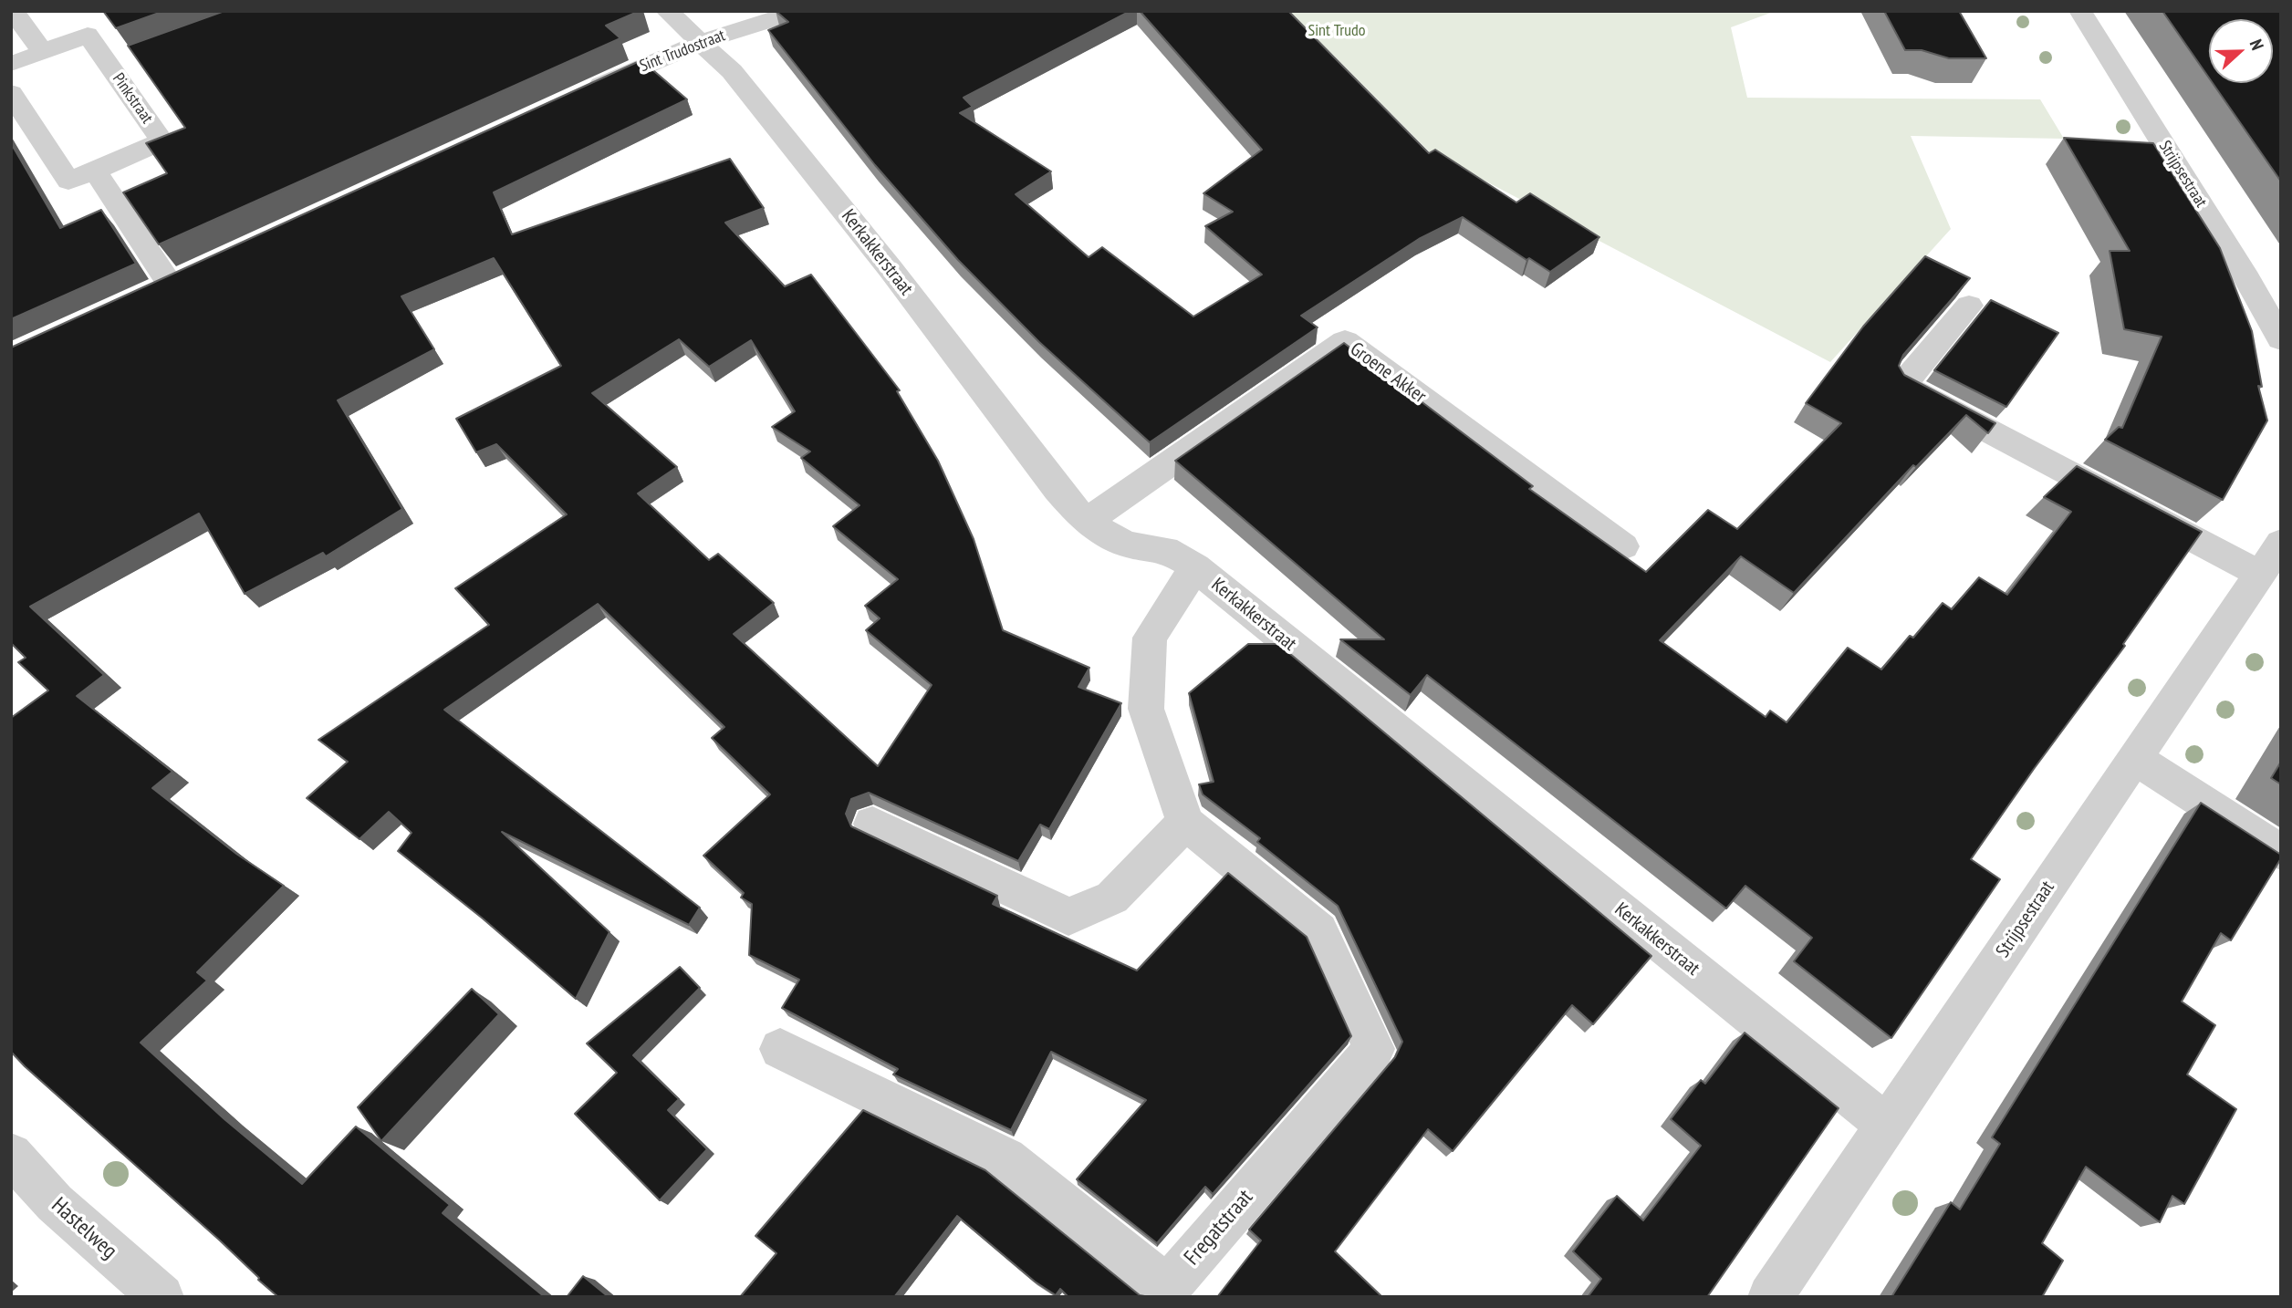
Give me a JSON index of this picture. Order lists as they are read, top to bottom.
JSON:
{
  "streets": {
    "street": [
      "Sint Trudostraat",
      "Pinkstraat",
      "Strijpsestraat",
      "Kerkakkerstraat",
      "Groene Akker",
      "Fregatstraat",
      "Hastelweg"
    ]
  },
  "crossings": [
    ["Sint Trudostraat", "Kerkakkerstraat"],
    ["Strijpsestraat", "Kerkakkerstraat"],
    ["Kerkakkerstraat", "Groene Akker"]
  ],
  "parks": ["Sint Trudo"],
  "north": "right"
}
